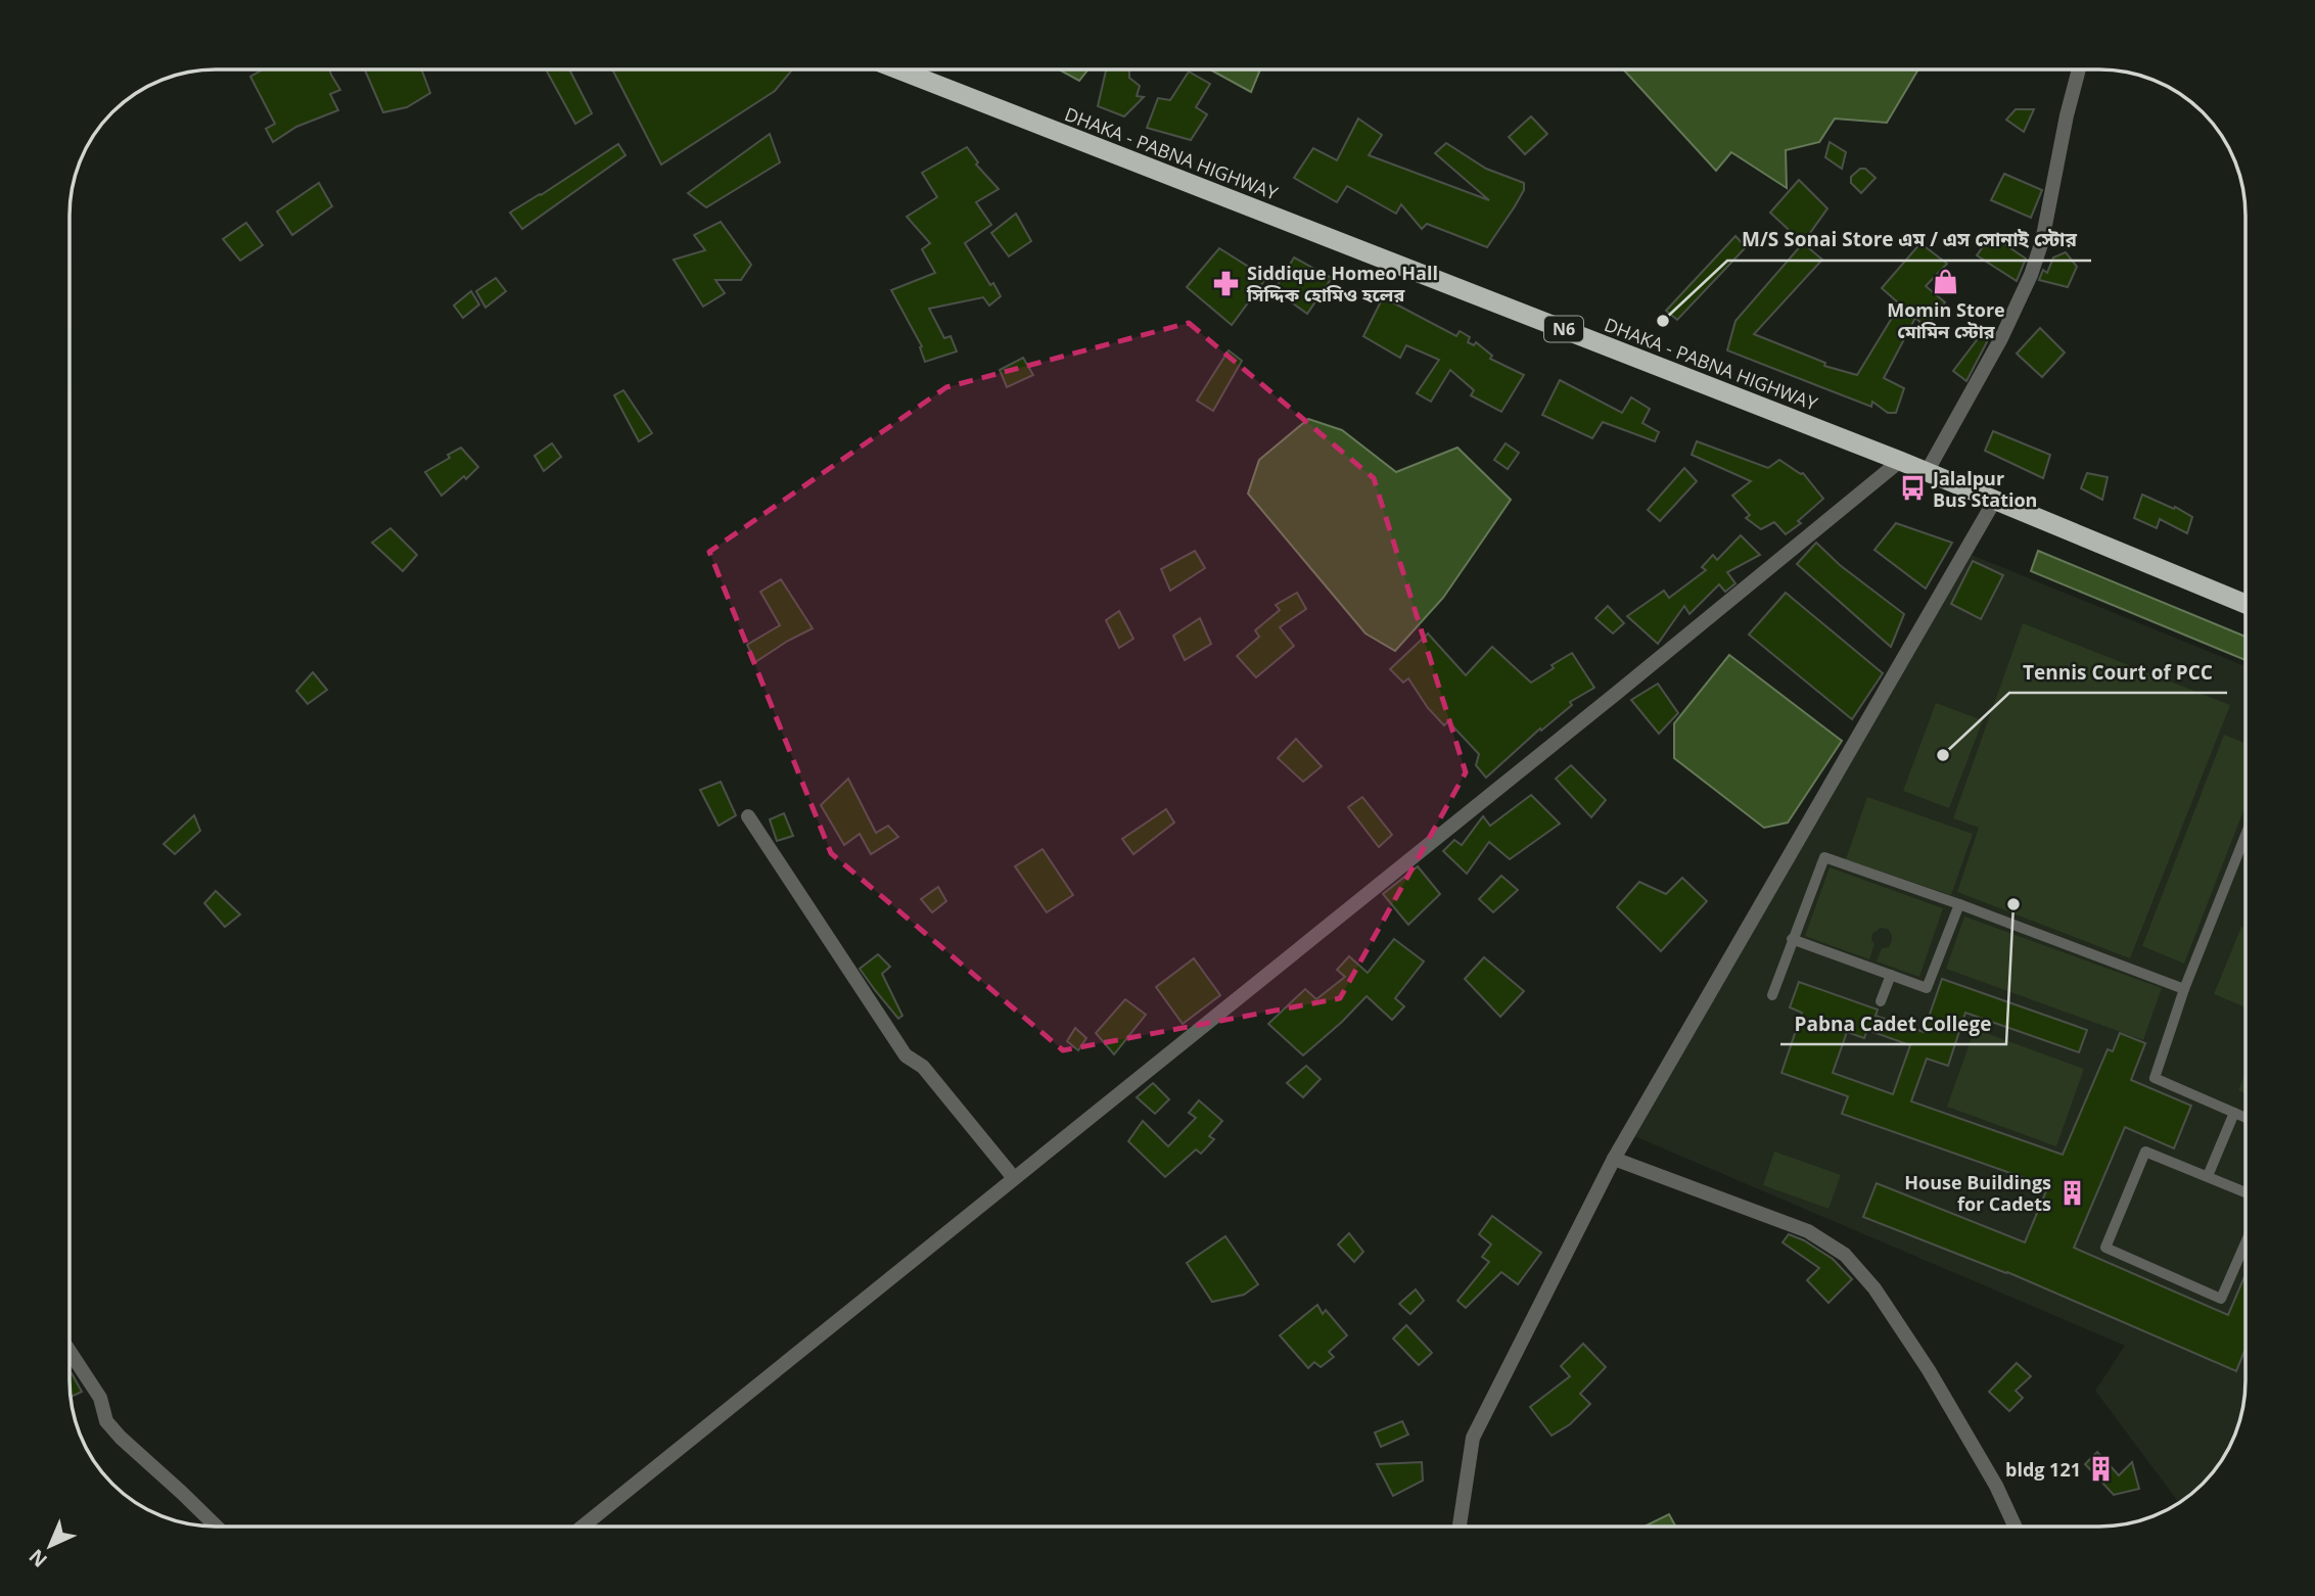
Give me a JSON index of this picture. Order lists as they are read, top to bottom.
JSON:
{
  "streets": {
    "highway": ["DHAKA - PABNA HIGHWAY", "N6"]
  },
  "places": {
    "shop": ["Momin Store মোমিন স্টোর"],
    "pharmacy": ["Siddique Homeo Hall সিদ্দিক হোমিও হলের"],
    "other": ["M/S Sonai Store এম / এস সোনাই স্টোর", "Tennis Court of PCC", "Pabna Cadet College"],
    "bus stop": ["Jalalpur Bus Station"],
    "building": ["House Buildings for Cadets", "bldg 121"]
  },
  "north": "bottom left"
}
